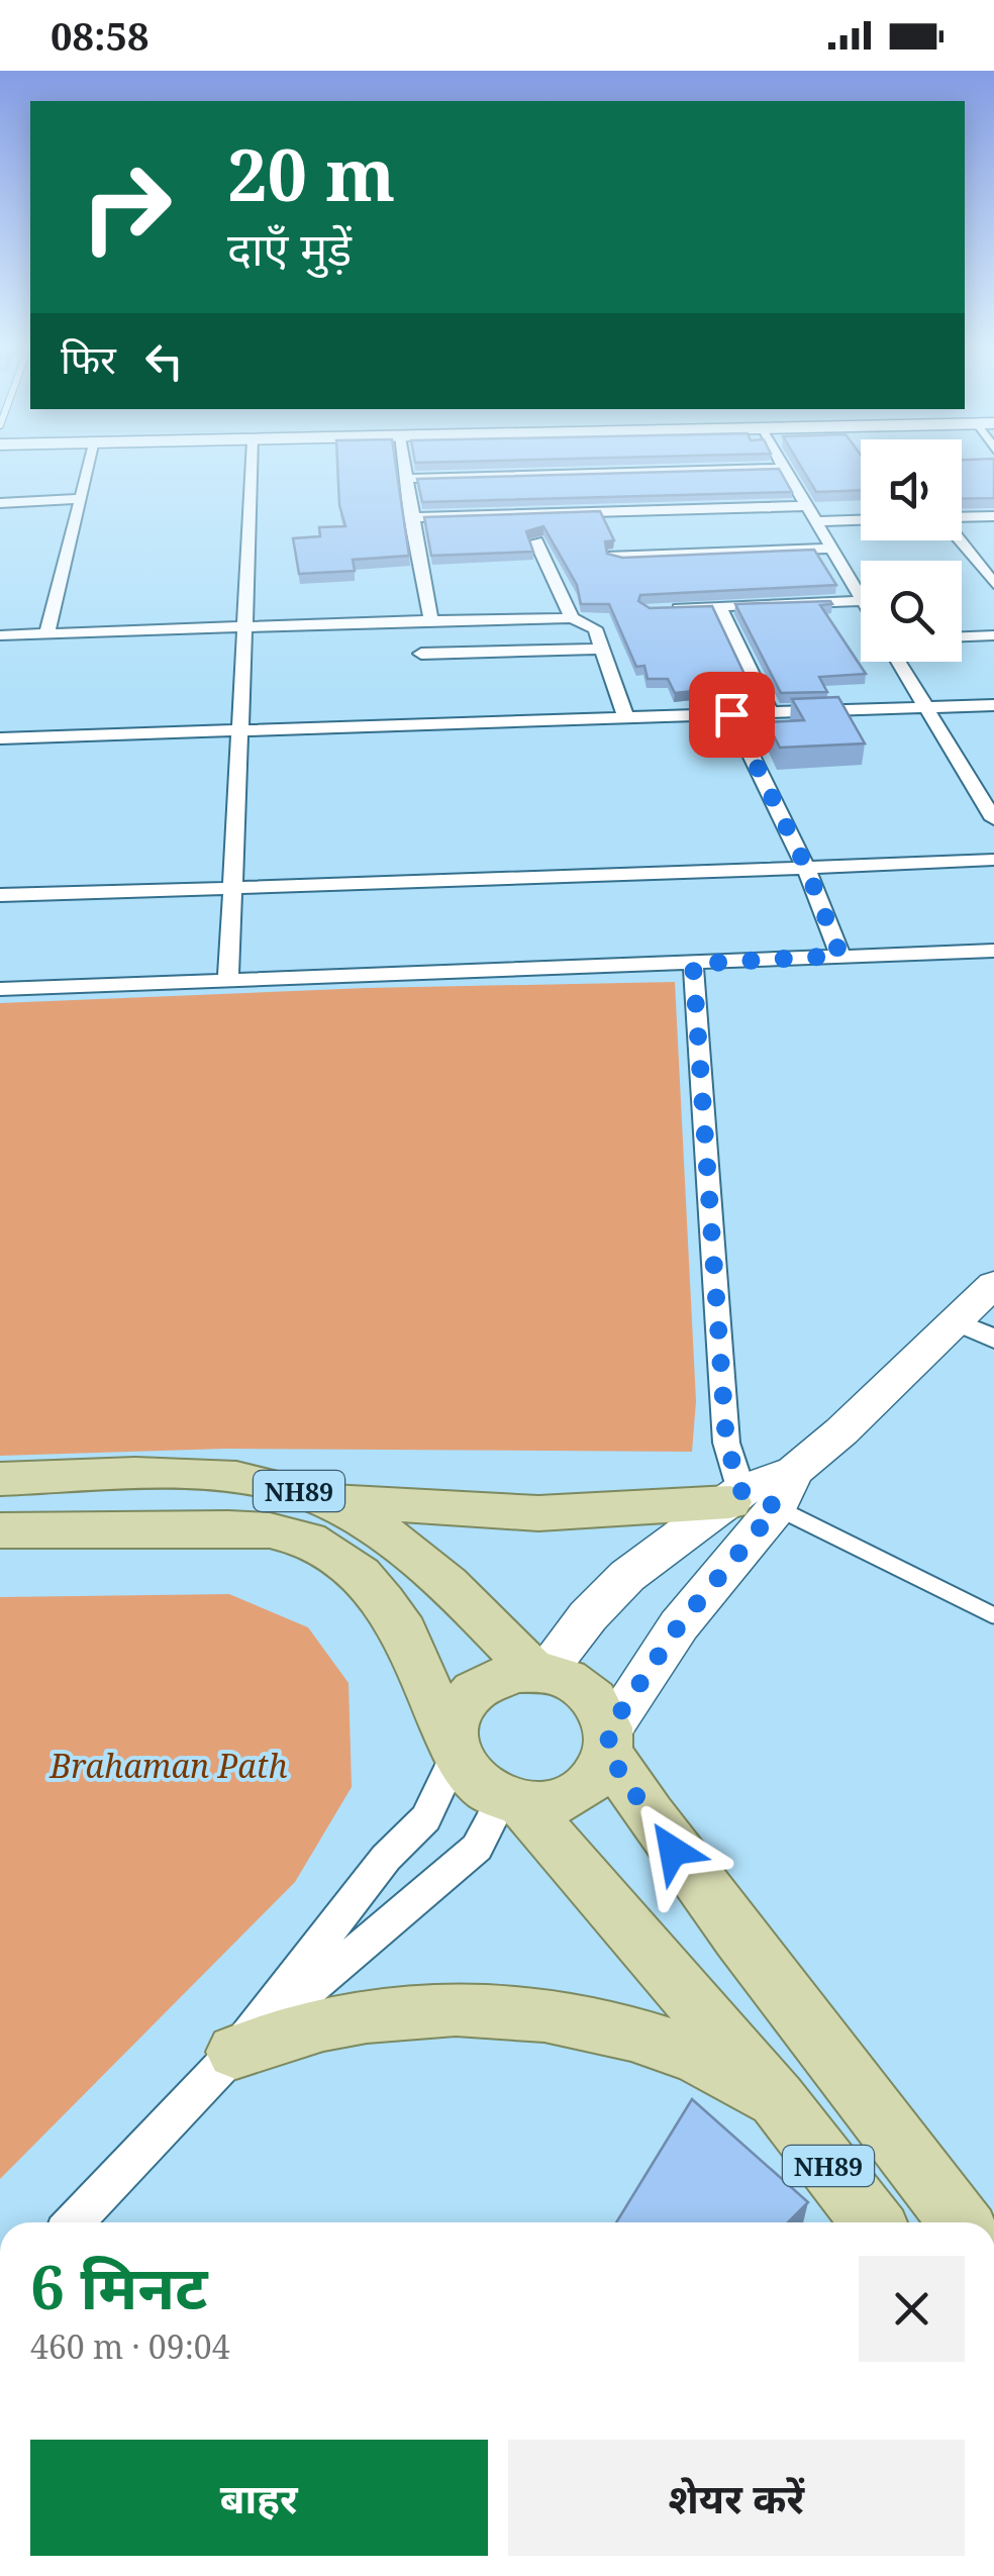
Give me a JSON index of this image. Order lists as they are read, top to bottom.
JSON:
{
  "streets": {
    "main road": ["NH89"]
  },
  "parks": ["Brahaman Path"],
  "page": {
    "status": "08:58",
    "turn": ["20 m", "दाएँ मुड़ें"],
    "then": "फिर",
    "heading": ["6 मिनट", "460 m · 09:04"],
    "buttons": ["बाहर", "शेयर करें"]
  }
}
